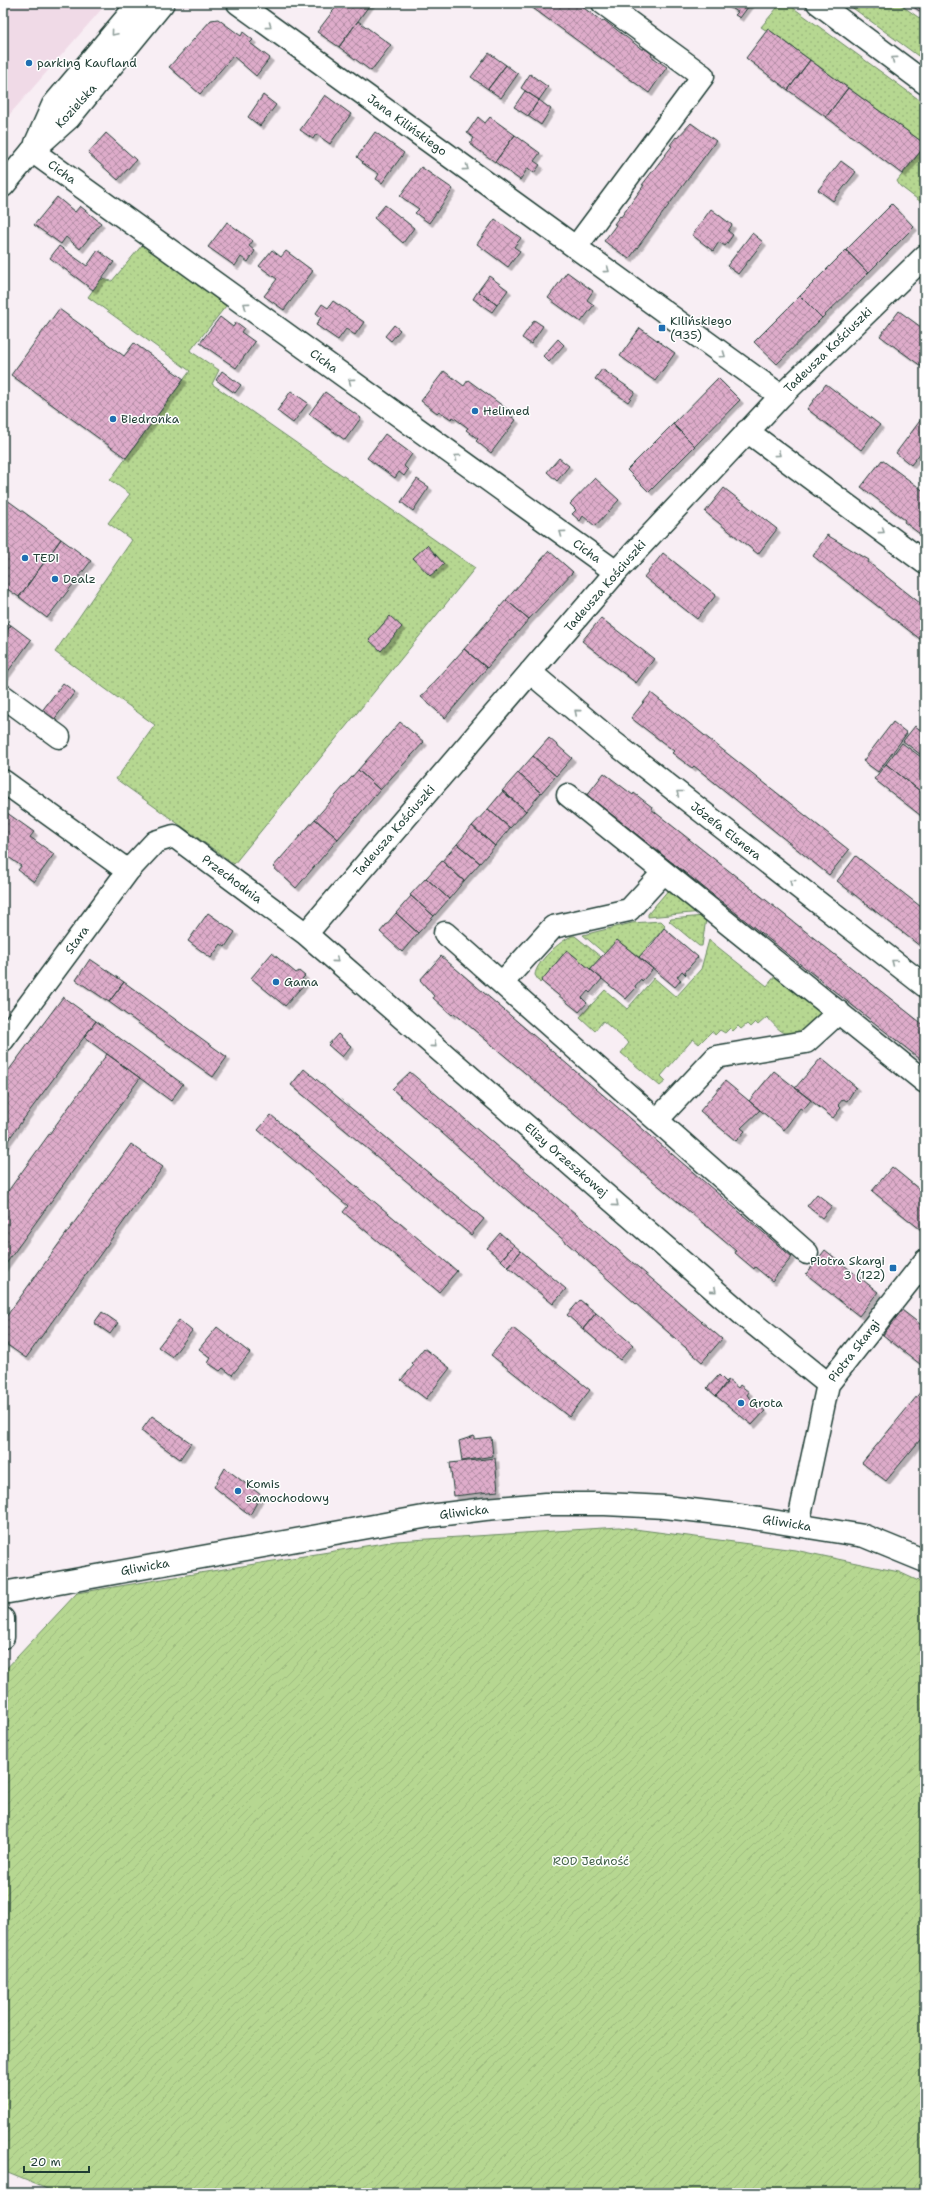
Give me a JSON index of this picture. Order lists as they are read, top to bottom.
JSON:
{
  "streets": {
    "street": [
      "Kozielska",
      "Jana Kilińskiego",
      "Cicha",
      "Tadeusza Kościuszki",
      "Józefa Elsnera",
      "Przechodnia",
      "Stara",
      "Elizy Orzeszkowej",
      "Piotra Skargi",
      "Gliwicka"
    ]
  },
  "crossings": [
    ["Kozielska", "Cicha"],
    ["Jana Kilińskiego", "Tadeusza Kościuszki"],
    ["Cicha", "Tadeusza Kościuszki"],
    ["Tadeusza Kościuszki", "Józefa Elsnera"],
    ["Tadeusza Kościuszki", "Przechodnia"],
    ["Tadeusza Kościuszki", "Elizy Orzeszkowej"],
    ["Przechodnia", "Stara"],
    ["Przechodnia", "Elizy Orzeszkowej"],
    ["Elizy Orzeszkowej", "Piotra Skargi"],
    ["Piotra Skargi", "Gliwicka"]
  ],
  "one_way": ["Jana Kilińskiego", "Cicha"],
  "parks": ["ROD Jedność"],
  "places": {
    "other": [
      "parking Kaufland",
      "Helimed",
      "Biedronka",
      "TEDi",
      "Dealz",
      "Gama",
      "Grota",
      "Komis samochodowy"
    ],
    "transit": ["Kilińskiego (935)", "Piotra Skargi 3 (122)"]
  },
  "scale_bar": "20 m"
}
